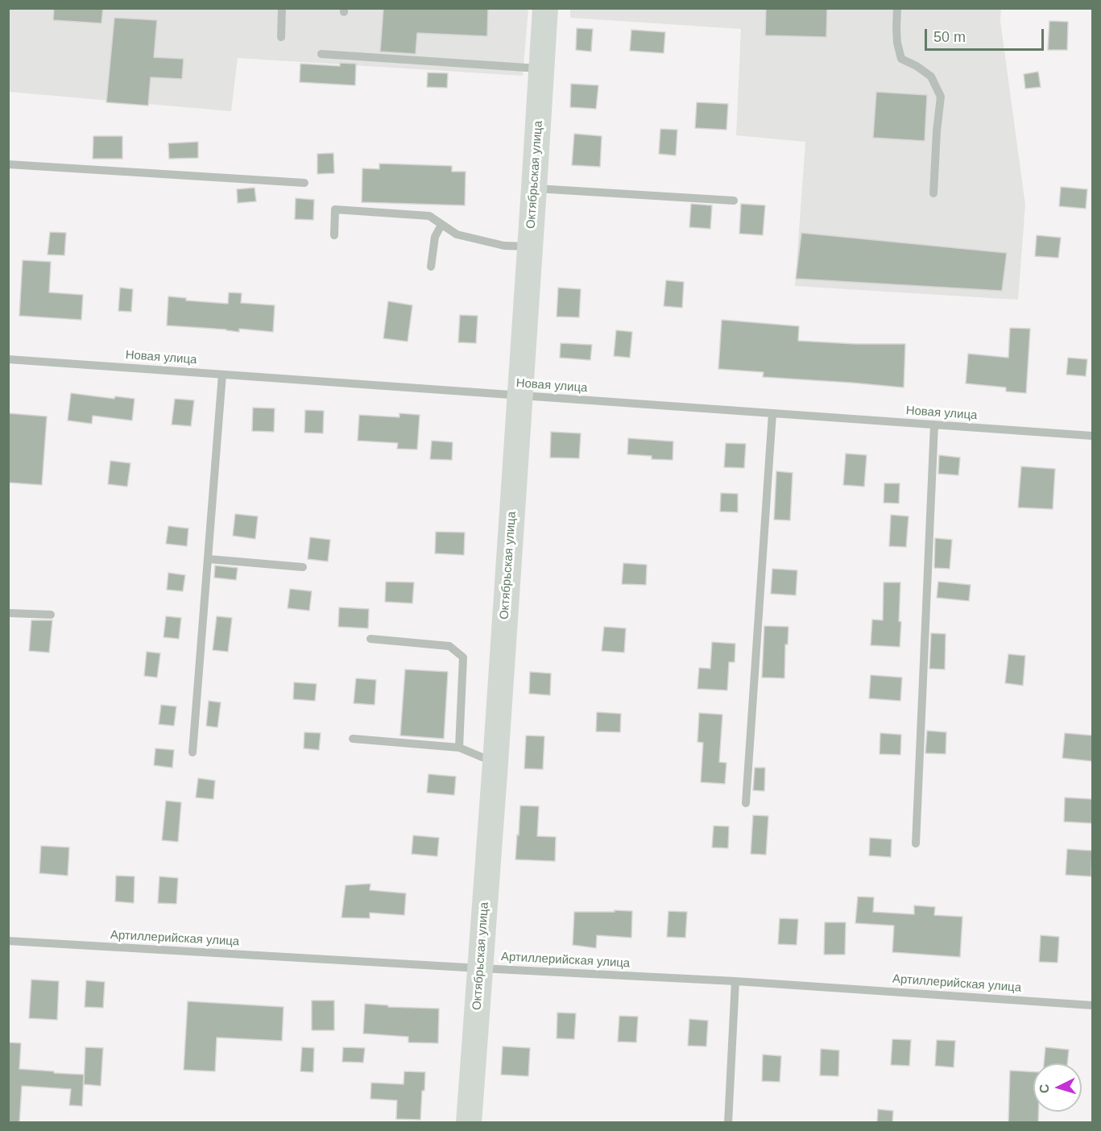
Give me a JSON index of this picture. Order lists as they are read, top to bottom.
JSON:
{
  "streets": {
    "main road": ["Октябрьская улица"],
    "street": ["Новая улица", "Артиллерийская улица"]
  },
  "crossings": [
    ["Октябрьская улица", "Новая улица"],
    ["Октябрьская улица", "Артиллерийская улица"]
  ],
  "scale_bar": "50 m",
  "north": "left"
}
